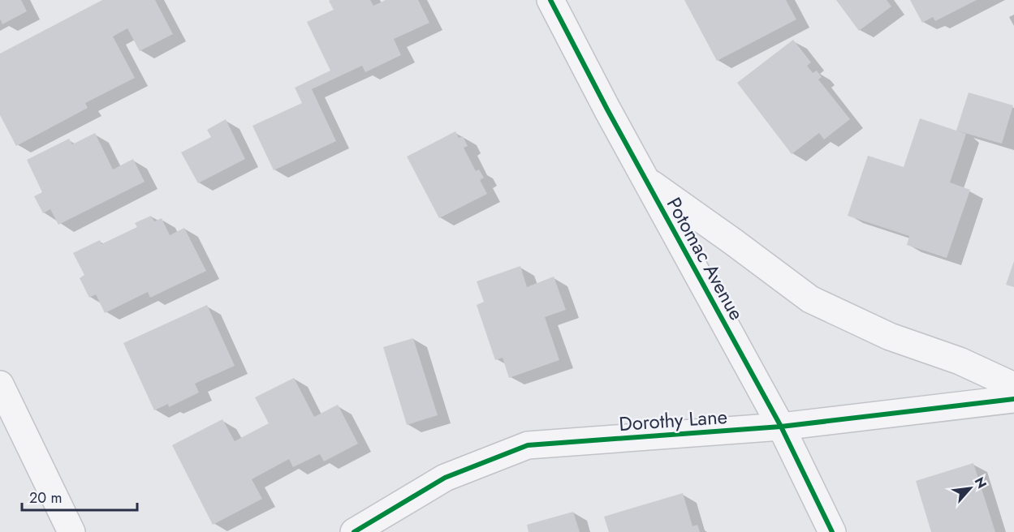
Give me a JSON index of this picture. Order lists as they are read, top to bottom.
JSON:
{
  "streets": {
    "street": ["Potomac Avenue", "Dorothy Lane"]
  },
  "crossings": [
    ["Potomac Avenue", "Dorothy Lane"]
  ],
  "scale_bar": "20 m",
  "north": "top right"
}
